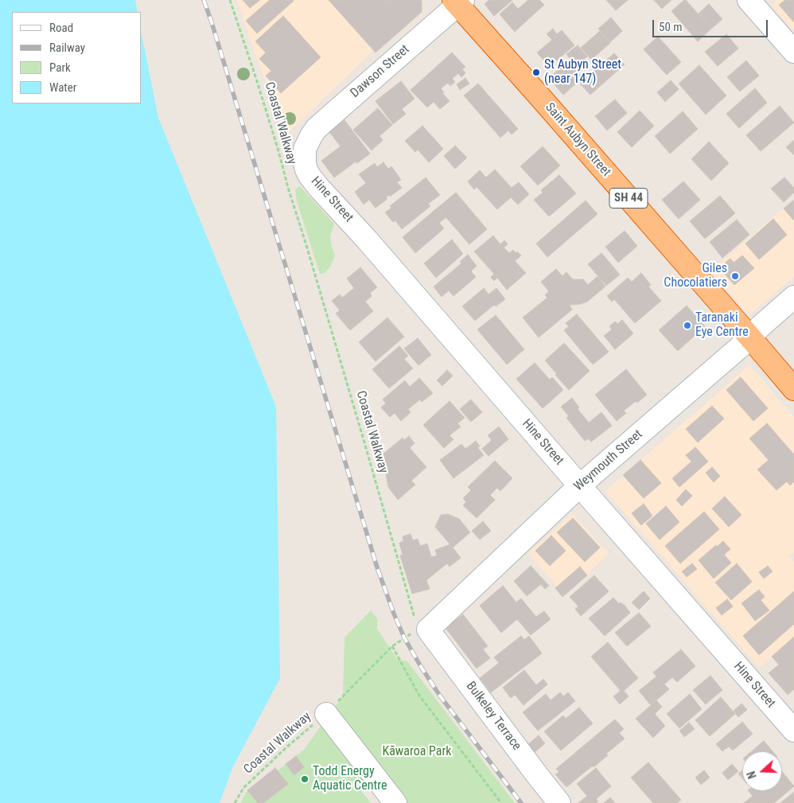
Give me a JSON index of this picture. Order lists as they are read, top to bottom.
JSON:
{
  "streets": {
    "highway": ["Saint Aubyn Street", "SH 44"],
    "street": [
      "Dawson Street",
      "Hine Street",
      "Weymouth Street",
      "Bulkeley Terrace"
    ],
    "path": ["Coastal Walkway"]
  },
  "crossings": [
    ["Dawson Street", "Saint Aubyn Street"],
    ["Dawson Street", "Hine Street"],
    ["Coastal Walkway", "Weymouth Street"],
    ["Coastal Walkway", "Bulkeley Terrace"],
    ["Saint Aubyn Street", "Weymouth Street"],
    ["Hine Street", "Weymouth Street"],
    ["Weymouth Street", "Bulkeley Terrace"]
  ],
  "parks": ["Kāwaroa Park"],
  "places": [
    "St Aubyn Street (near 147)",
    "Giles Chocolatiers",
    "Taranaki Eye Centre",
    "Todd Energy Aquatic Centre"
  ],
  "legend": [
    "Road",
    "Railway",
    "Park",
    "Water"
  ],
  "scale_bar": "50 m",
  "north": "left"
}
